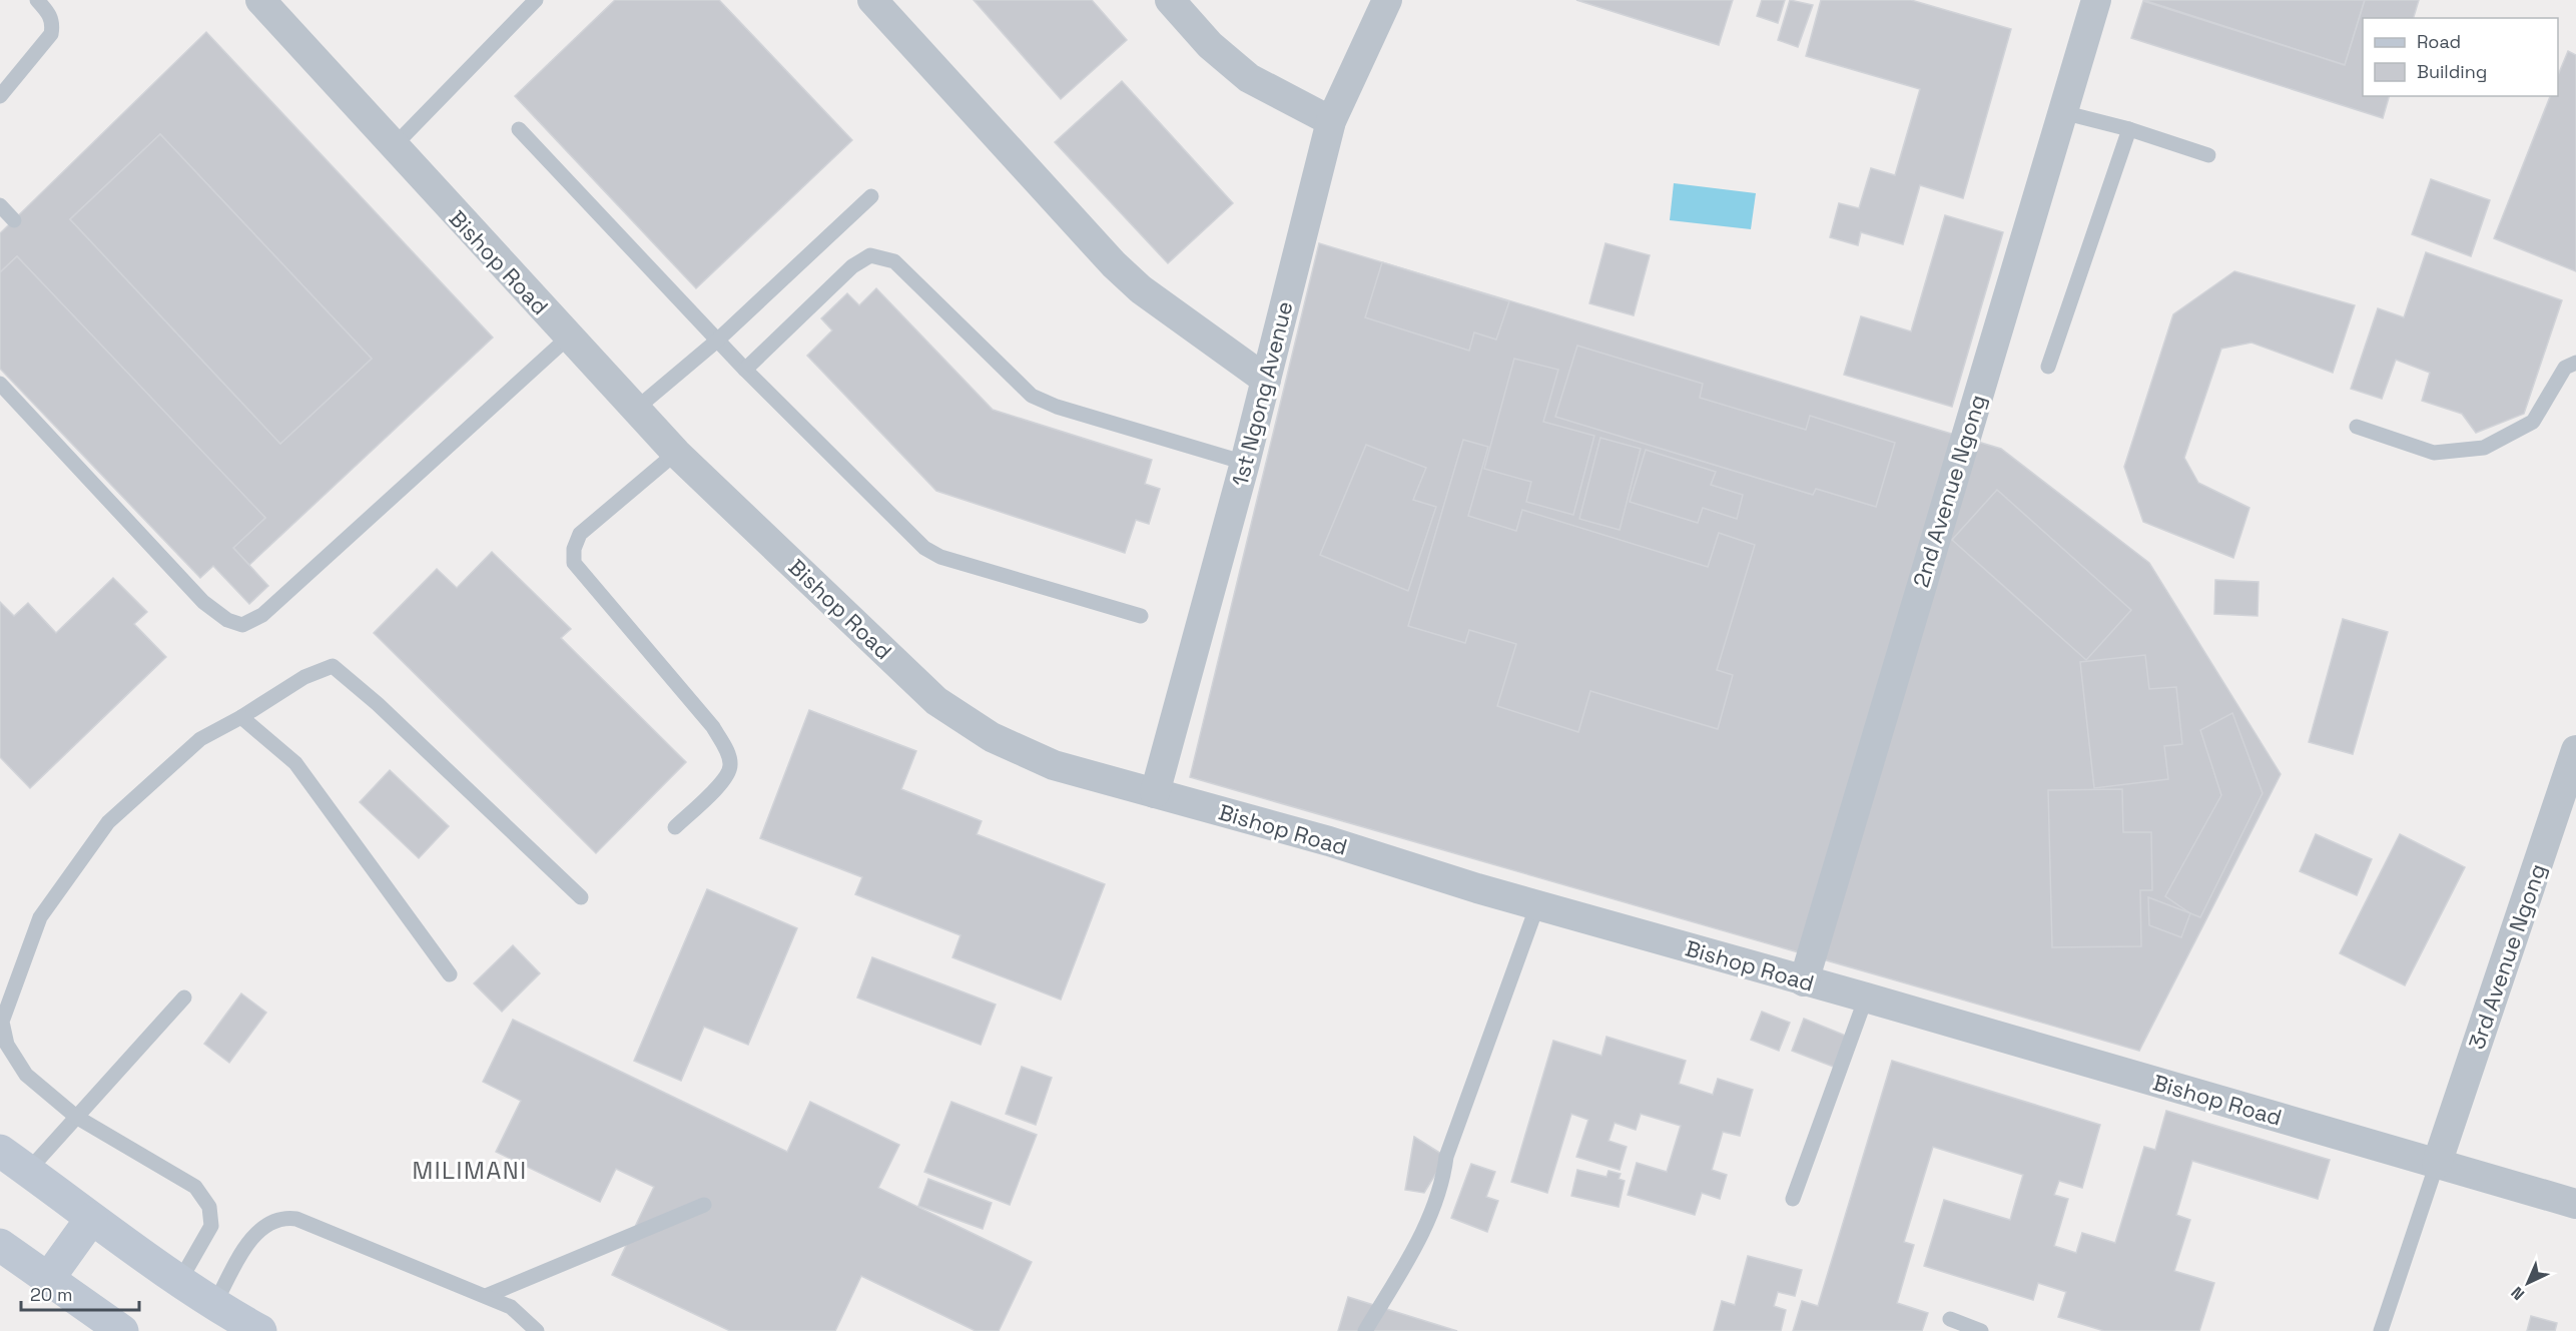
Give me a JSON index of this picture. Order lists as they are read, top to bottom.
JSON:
{
  "streets": {
    "street": [
      "Bishop Road",
      "1st Ngong Avenue",
      "2nd Avenue Ngong",
      "3rd Avenue Ngong"
    ]
  },
  "crossings": [
    ["Bishop Road", "1st Ngong Avenue"],
    ["Bishop Road", "2nd Avenue Ngong"],
    ["Bishop Road", "3rd Avenue Ngong"]
  ],
  "districts": ["MILIMANI"],
  "legend": ["Road", "Building"],
  "scale_bar": "20 m",
  "north": "bottom left"
}
